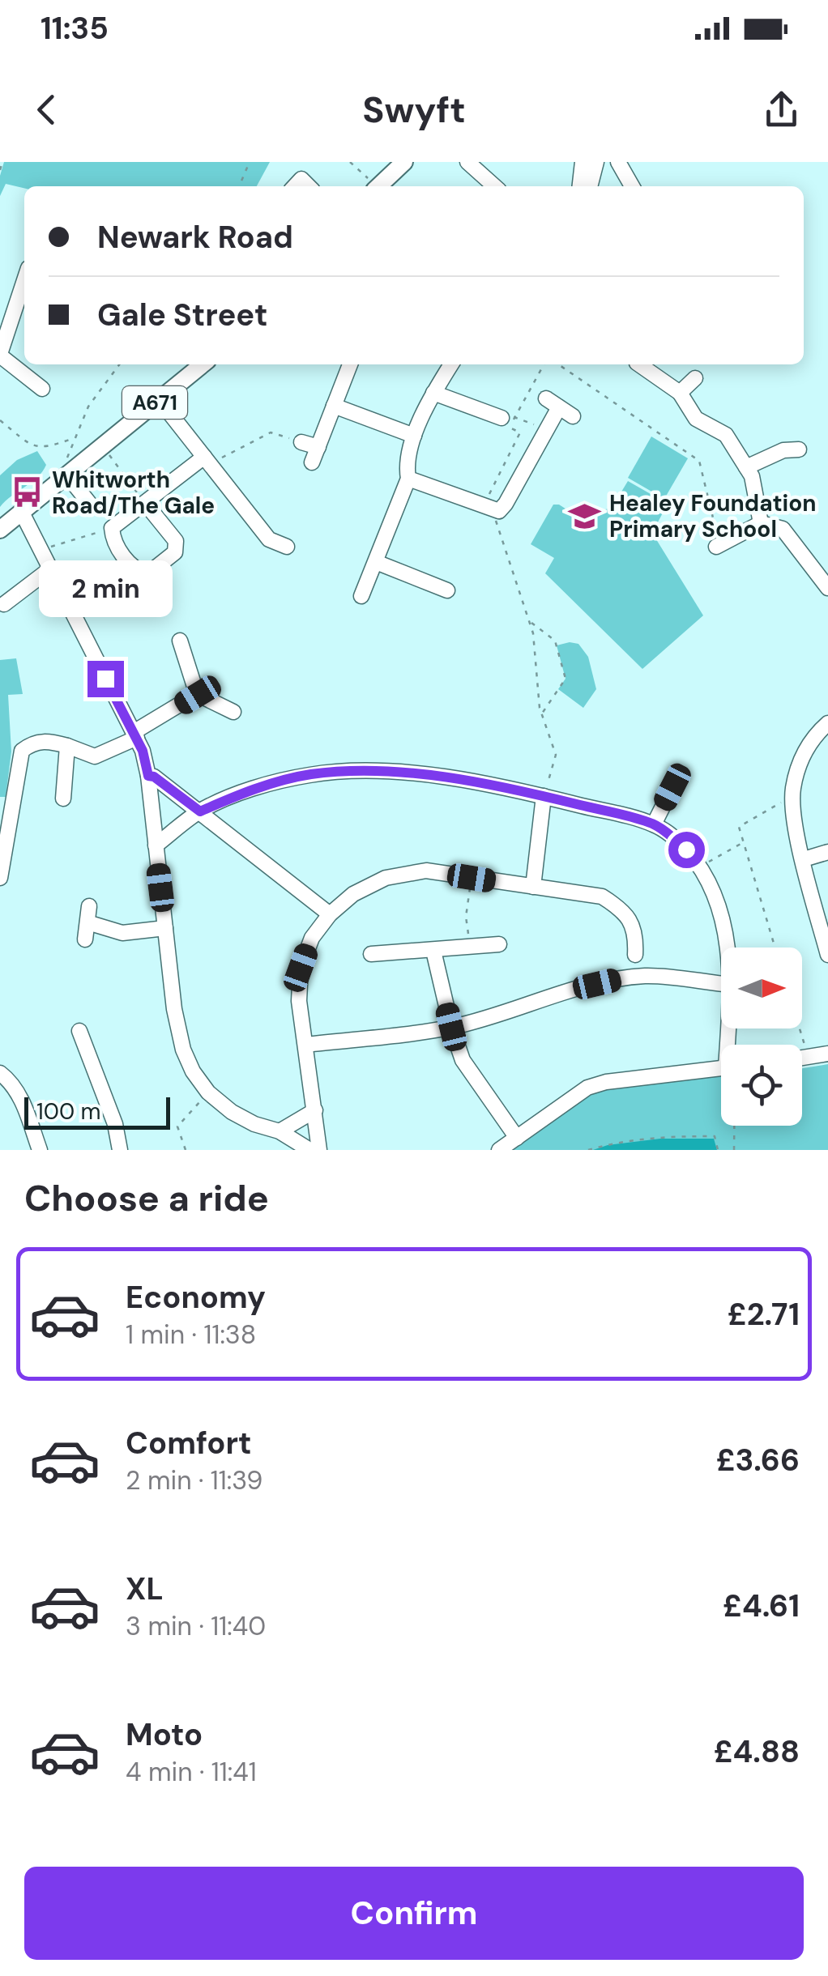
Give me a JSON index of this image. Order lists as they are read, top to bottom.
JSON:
{
  "streets": {
    "main road": ["A671"]
  },
  "places": {
    "bus stop": ["Whitworth Road/The Gale"],
    "school or university": ["Healey Foundation Primary School"]
  },
  "scale_bar": "100 m",
  "north": "right",
  "page": {
    "status": "11:35",
    "header": "Swyft",
    "banner": ["Newark Road", "Gale Street"],
    "bubble": "2 min",
    "scale": "100 m",
    "heading": "Choose a ride",
    "list": [
      {
        "name": "Economy",
        "note": "1 min · 11:38",
        "value": "£2.71"
      },
      {
        "name": "Comfort",
        "note": "2 min · 11:39",
        "value": "£3.66"
      },
      {
        "name": "XL",
        "note": "3 min · 11:40",
        "value": "£4.61"
      },
      {
        "name": "Moto",
        "note": "4 min · 11:41",
        "value": "£4.88"
      }
    ],
    "buttons": "Confirm"
  }
}
